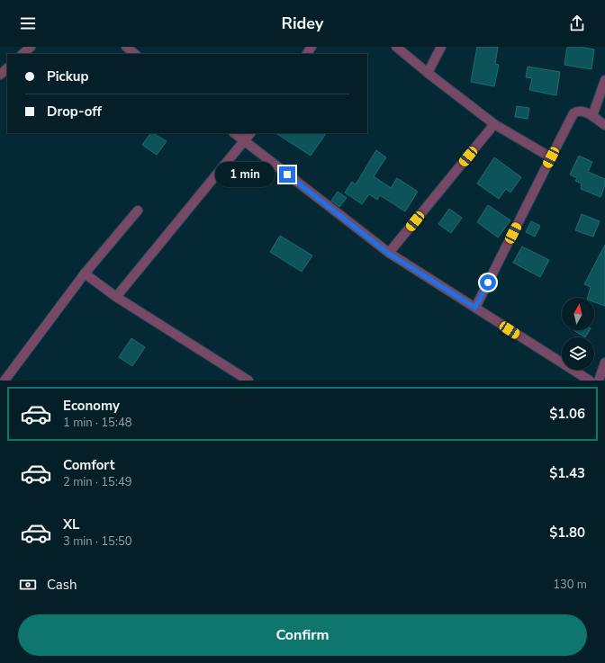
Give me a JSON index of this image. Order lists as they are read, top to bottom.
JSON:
{
  "north": "top",
  "page": {
    "header": "Ridey",
    "banner": ["Pickup", "Drop-off"],
    "bubble": "1 min",
    "list": [
      {
        "name": "Economy",
        "note": "1 min · 15:48",
        "value": "$1.06"
      },
      {
        "name": "Comfort",
        "note": "2 min · 15:49",
        "value": "$1.43"
      },
      {
        "name": "XL",
        "note": "3 min · 15:50",
        "value": "$1.80"
      }
    ],
    "pay": ["Cash", "130 m"],
    "buttons": "Confirm"
  }
}
